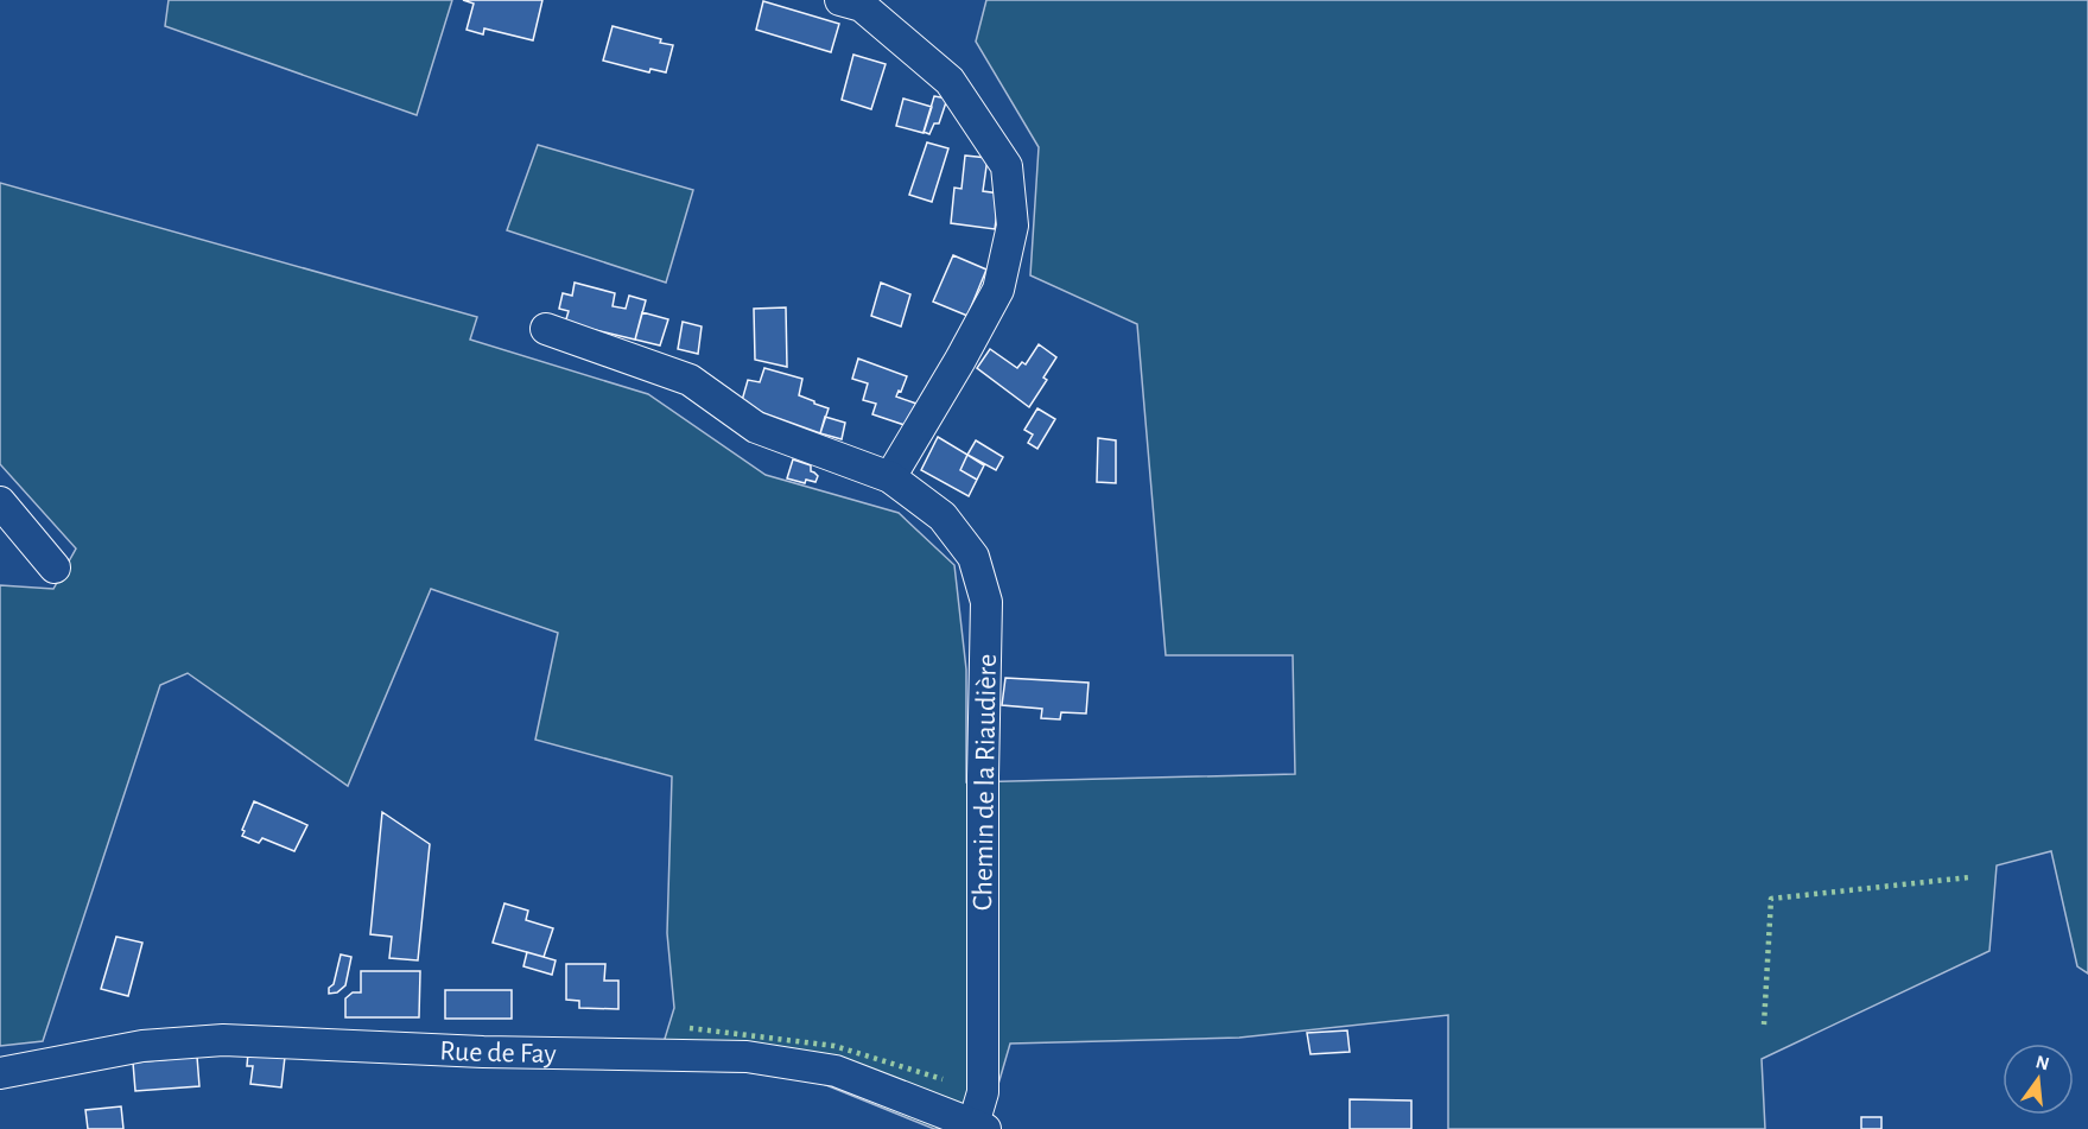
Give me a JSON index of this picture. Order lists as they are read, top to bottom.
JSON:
{
  "streets": {
    "street": ["Chemin de la Riaudière", "Rue de Fay"]
  },
  "crossings": [
    ["Chemin de la Riaudière", "Rue de Fay"]
  ],
  "north": "top"
}
